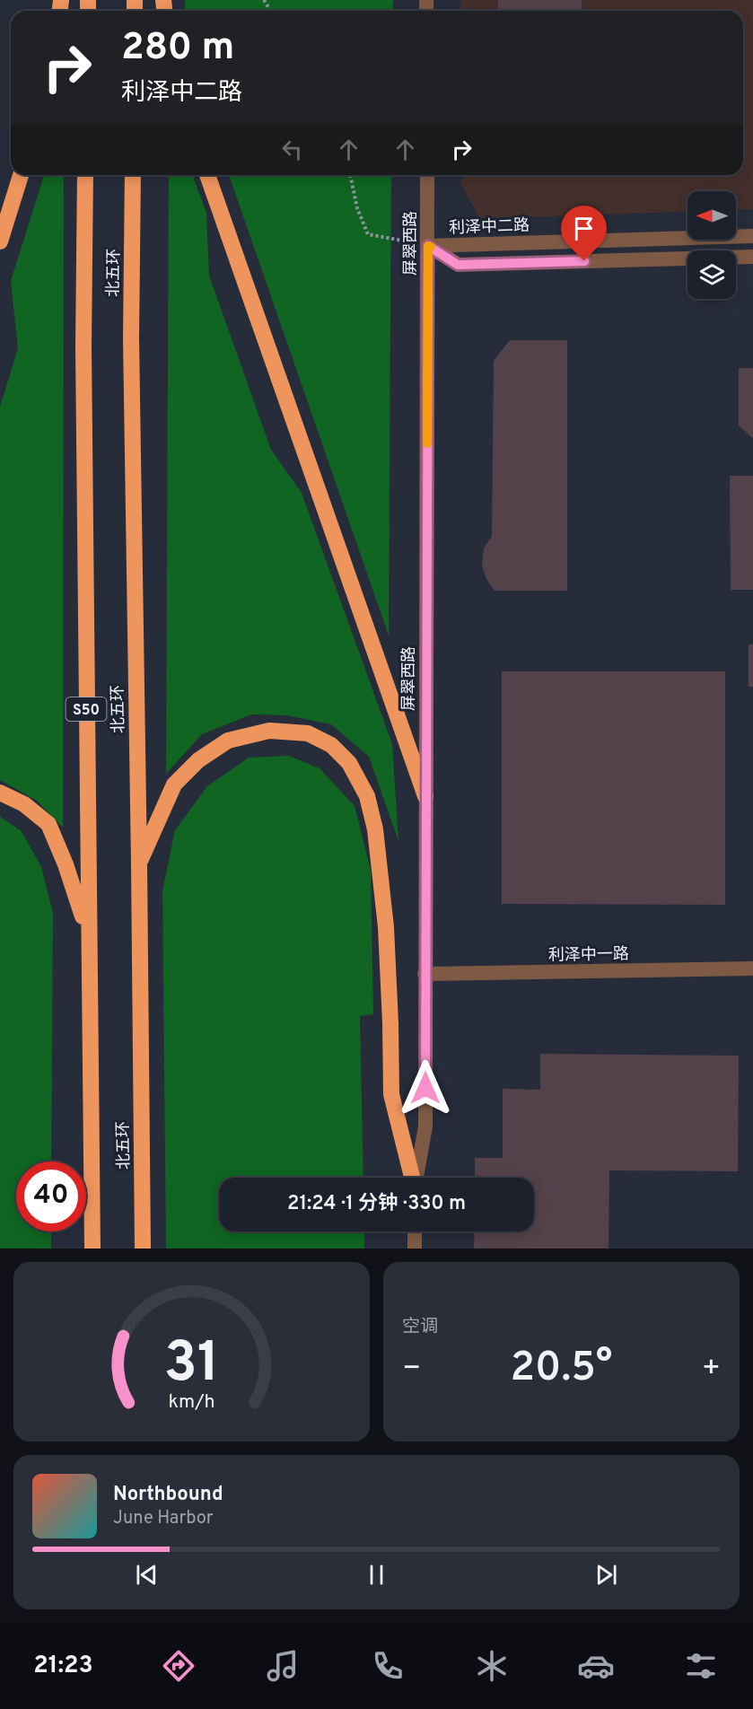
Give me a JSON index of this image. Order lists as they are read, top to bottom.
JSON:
{
  "streets": {
    "highway": ["北五环", "S50"],
    "street": ["利泽中二路", "屏翠西路", "利泽中一路"]
  },
  "crossings": [
    ["利泽中二路", "屏翠西路"],
    ["屏翠西路", "利泽中一路"]
  ],
  "north": "left",
  "page": {
    "turn": ["280 m", "利泽中二路"],
    "limit": "40",
    "trip": "21:24 · 1 分钟 · 330 m",
    "tile": "空调",
    "heat": ["−", "20.5°", "+"],
    "song": ["Northbound", "June Harbor"],
    "tabs": "21:23",
    "gauge": ["31", "km/h"]
  }
}
